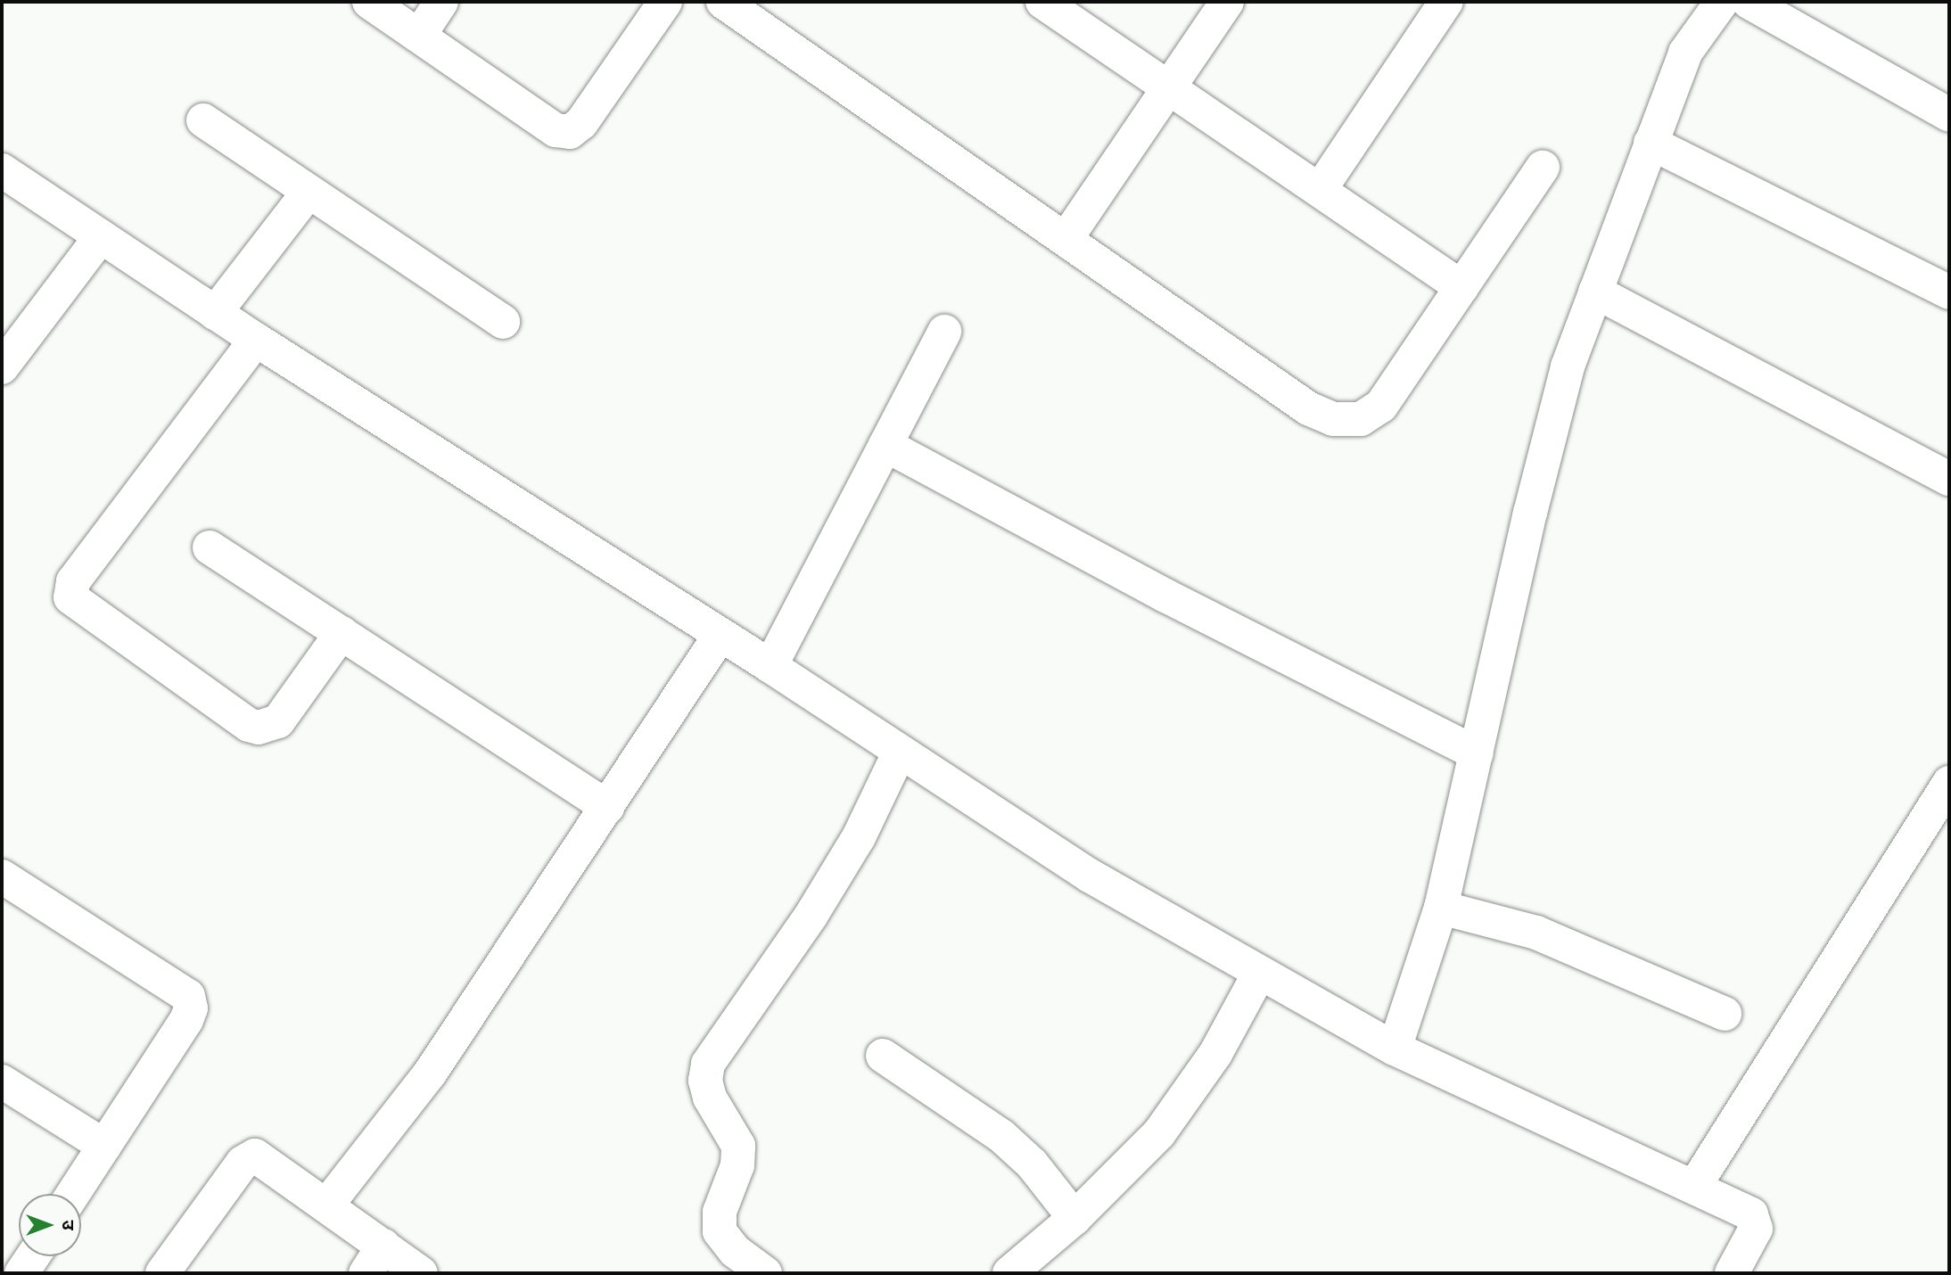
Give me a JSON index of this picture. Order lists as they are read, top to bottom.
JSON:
{
  "north": "right"
}
